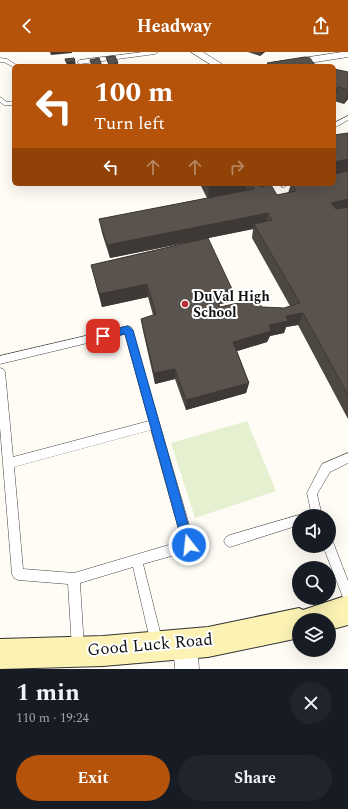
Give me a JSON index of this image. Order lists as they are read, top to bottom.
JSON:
{
  "streets": {
    "main road": ["Good Luck Road"]
  },
  "places": ["DuVal High School"],
  "page": {
    "header": "Headway",
    "turn": ["100 m", "Turn left"],
    "heading": ["1 min", "110 m · 19:24"],
    "buttons": ["Exit", "Share"]
  }
}
